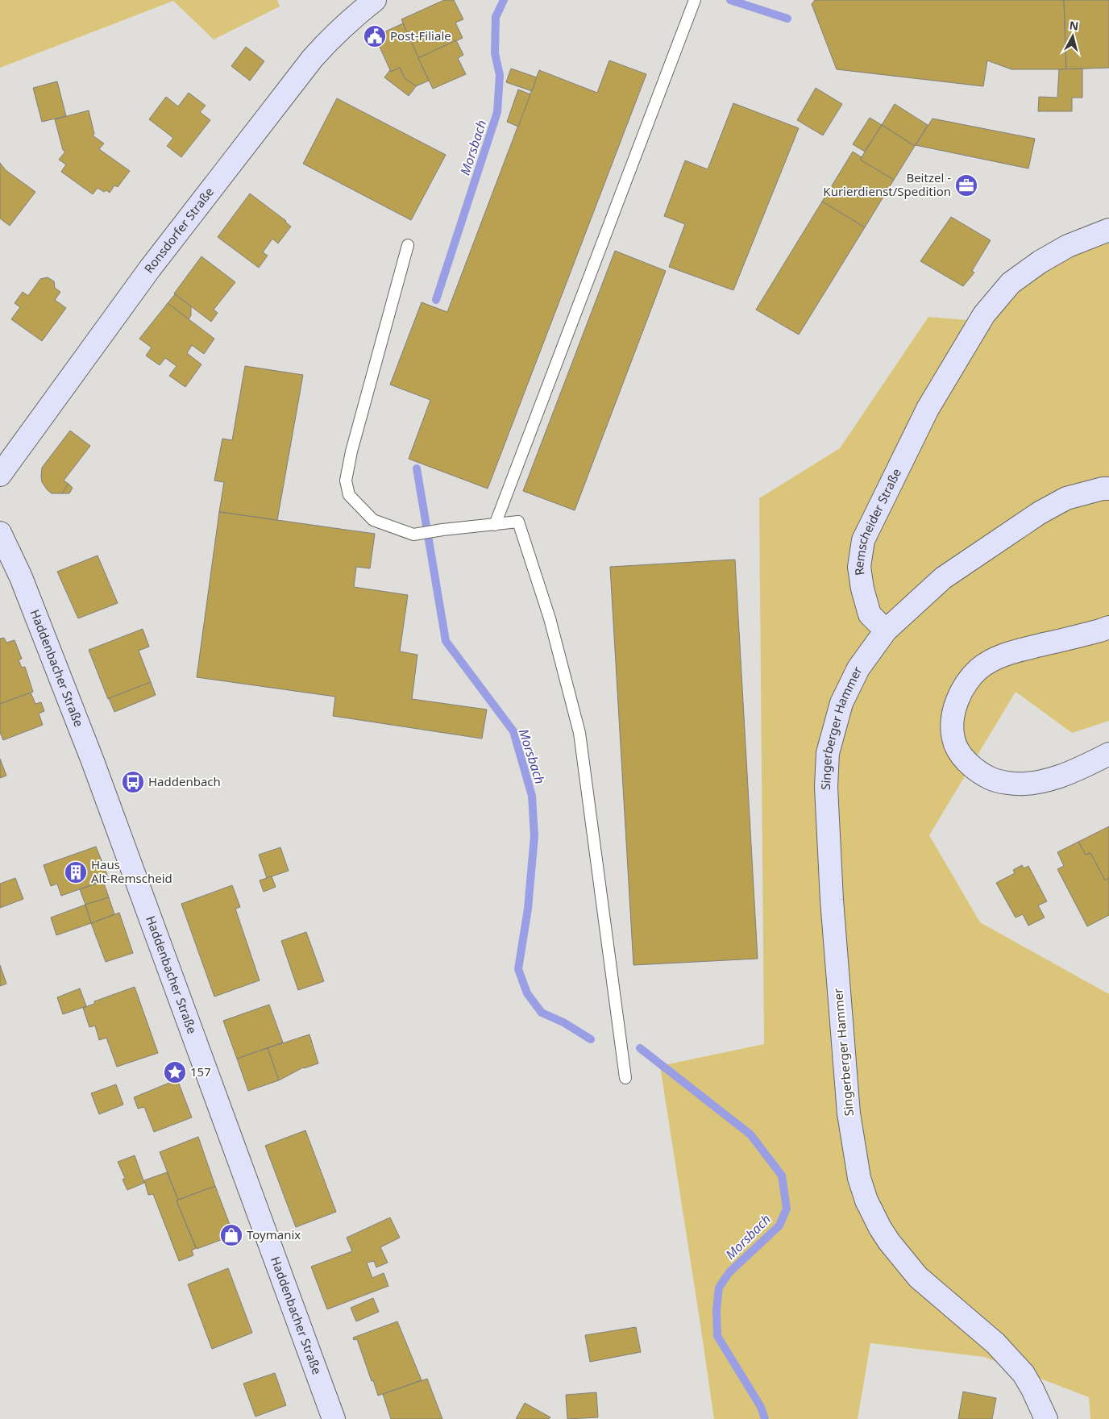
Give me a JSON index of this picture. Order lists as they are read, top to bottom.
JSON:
{
  "streets": {
    "main road": [
      "Ronsdorfer Straße",
      "Remscheider Straße",
      "Haddenbacher Straße",
      "Singerberger Hammer"
    ]
  },
  "crossings": [
    ["Remscheider Straße", "Singerberger Hammer"]
  ],
  "water": ["Morsbach"],
  "places": {
    "public building": ["Post-Filiale"],
    "office": ["Beitzel - Kurierdienst/Spedition"],
    "bus stop": ["Haddenbach"],
    "building": ["Haus Alt-Remscheid"],
    "place": ["157"],
    "shop": ["Toymanix"]
  },
  "north": "top"
}
